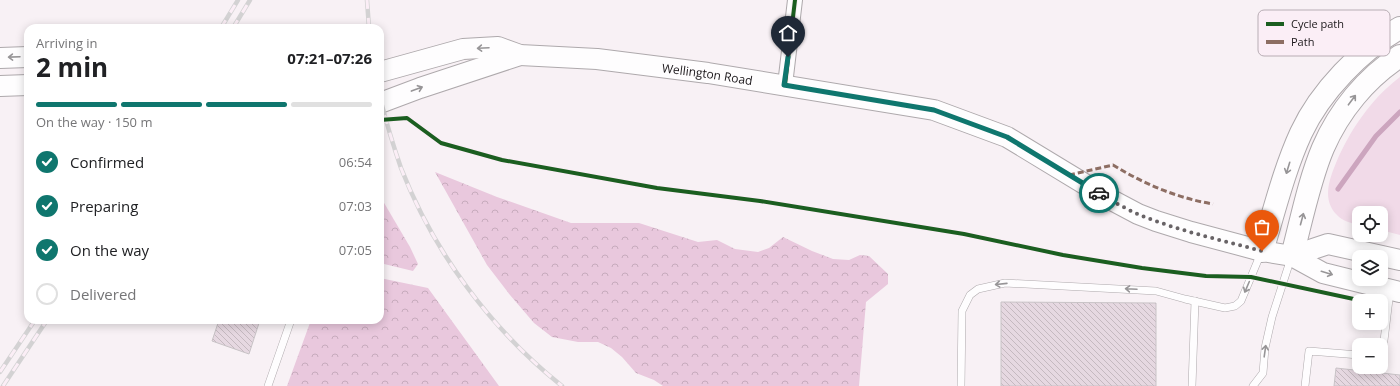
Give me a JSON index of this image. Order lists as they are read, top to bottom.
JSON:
{
  "streets": {
    "main road": ["Wellington Road"]
  },
  "legend": ["Cycle path", "Path"],
  "page": {
    "heading": ["2 min", "Arriving in", "07:21–07:26"],
    "bar": "On the way · 150 m",
    "list": [
      ["Confirmed", "06:54"],
      ["Preparing", "07:03"],
      ["On the way", "07:05"],
      "Delivered"
    ],
    "map_buttons": ["+", "−"]
  }
}
